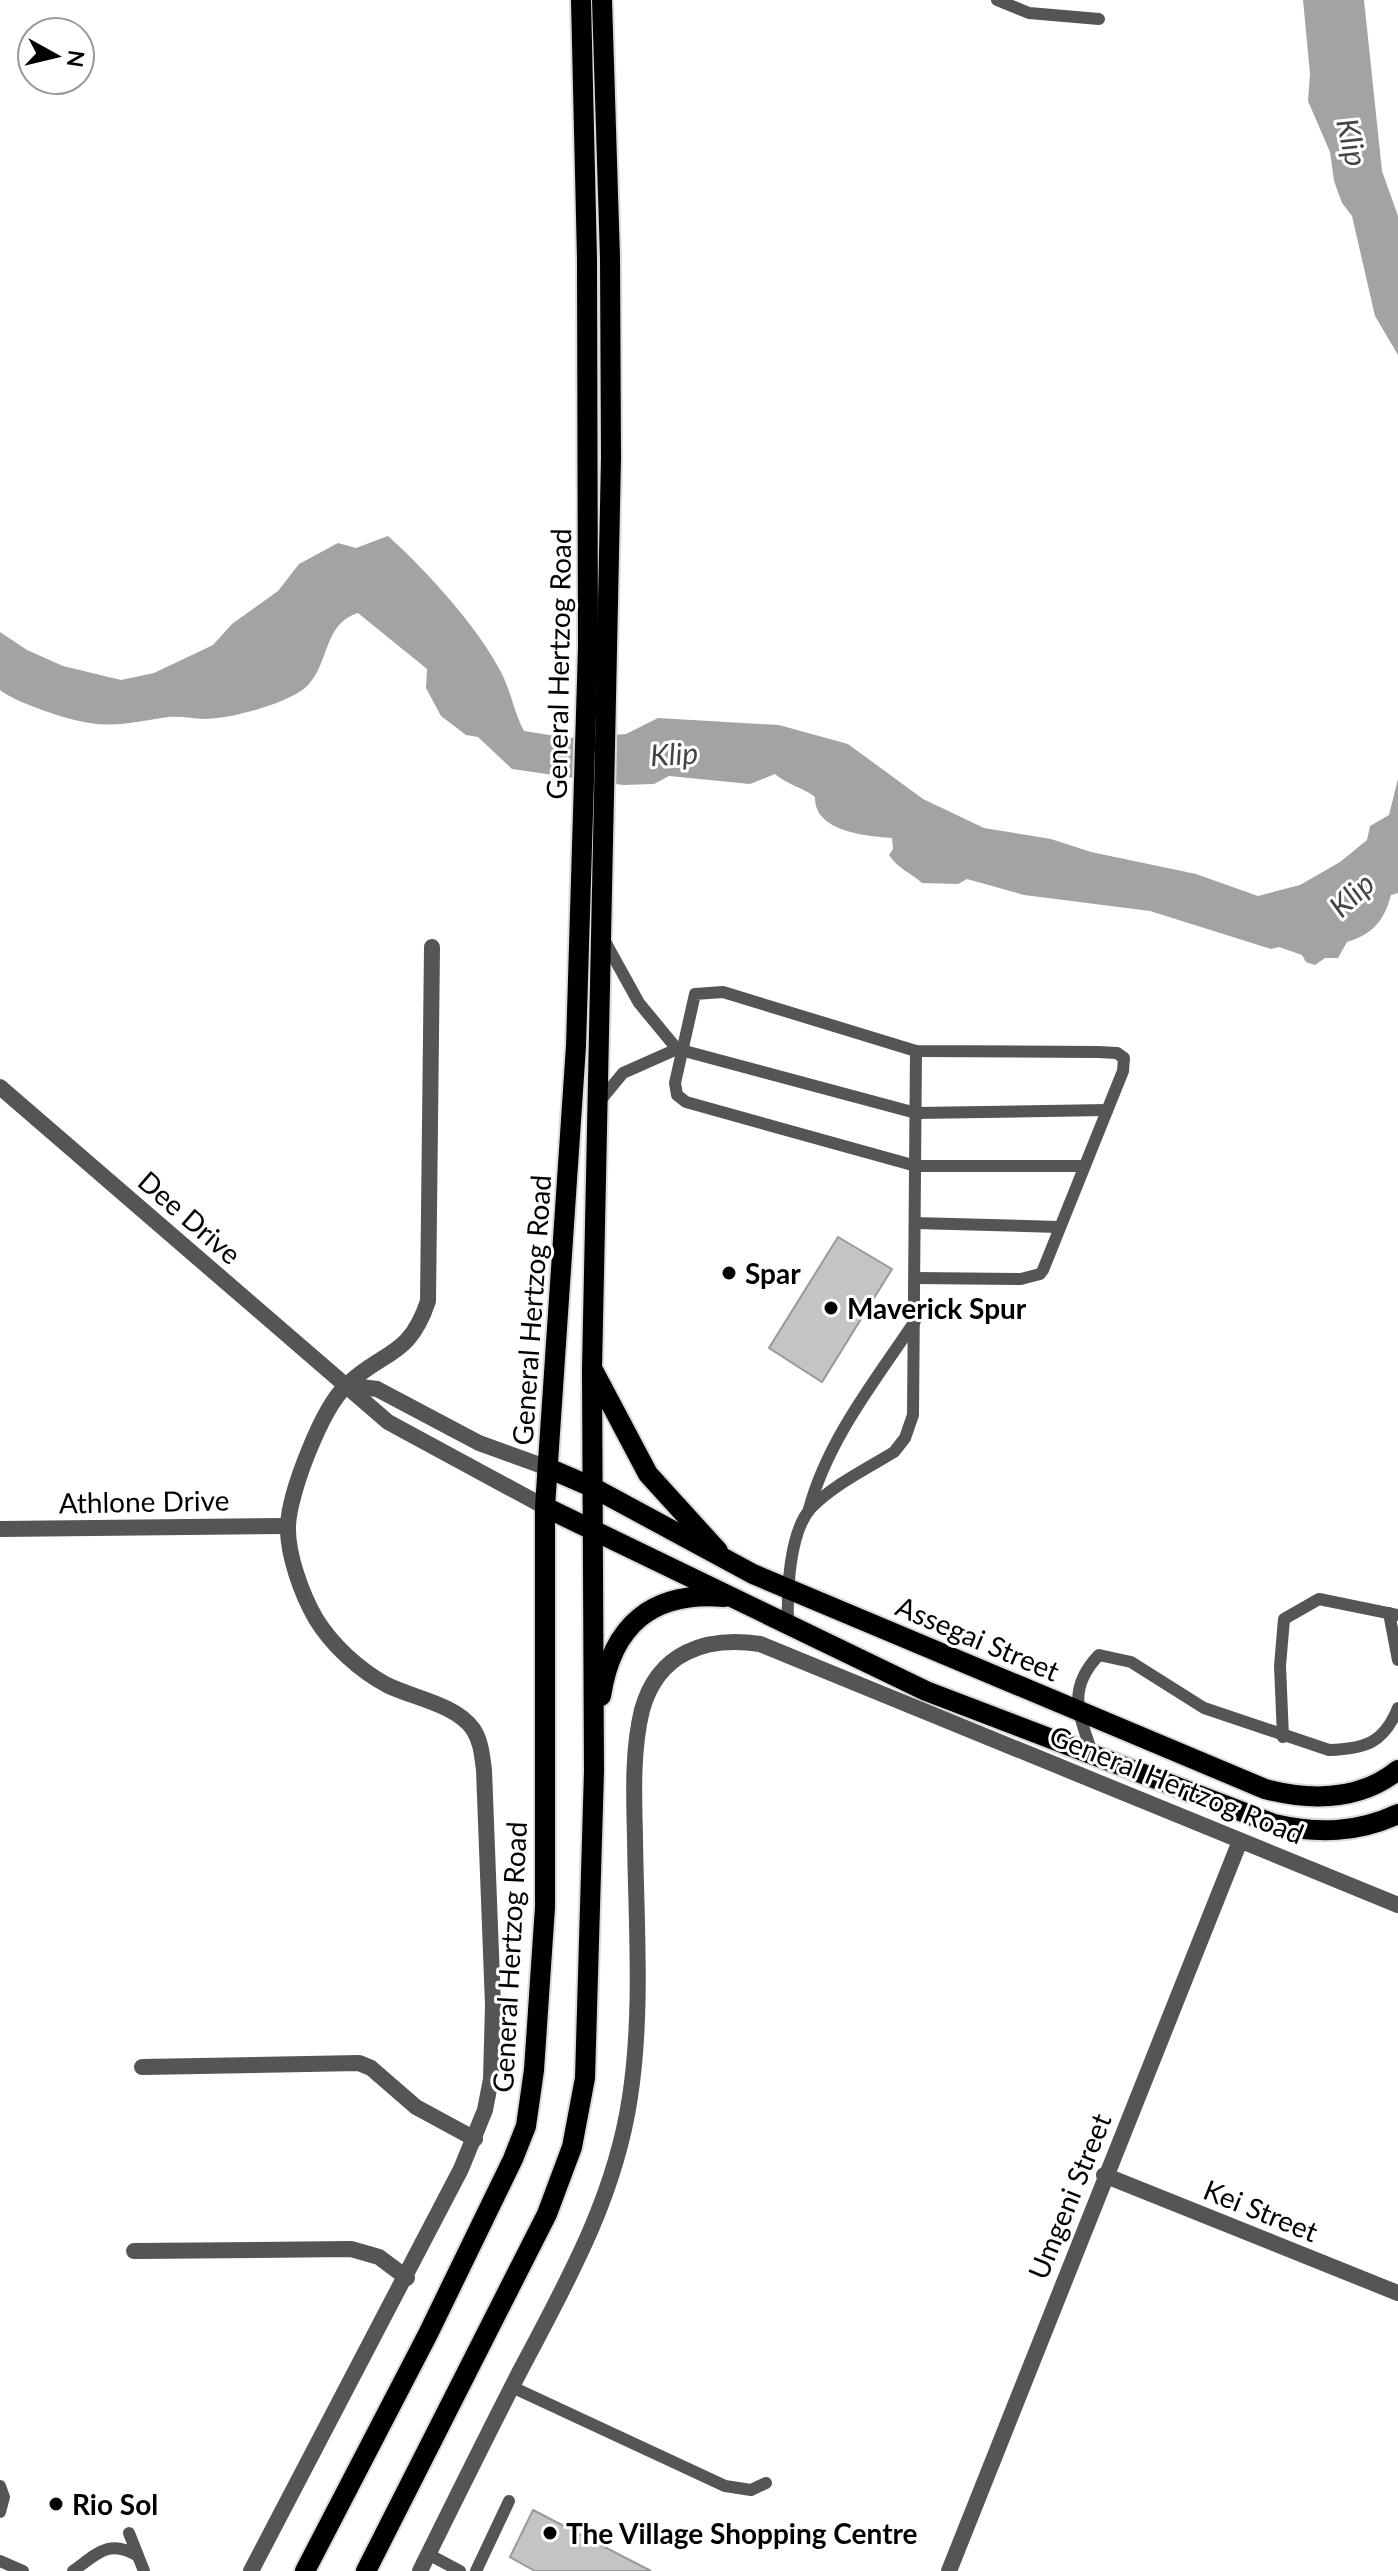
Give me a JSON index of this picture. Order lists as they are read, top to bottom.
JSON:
{
  "streets": {
    "main road": ["General Hertzog Road", "Assegai Street"],
    "street": [
      "Dee Drive",
      "Athlone Drive",
      "Umgeni Street",
      "Kei Street"
    ]
  },
  "crossings": [
    ["General Hertzog Road", "Dee Drive"],
    ["General Hertzog Road", "Athlone Drive"],
    ["General Hertzog Road", "Assegai Street"],
    ["General Hertzog Road", "Umgeni Street"],
    ["Dee Drive", "Assegai Street"],
    ["Umgeni Street", "Kei Street"]
  ],
  "water": ["Klip"],
  "places": [
    "Spar",
    "Maverick Spur",
    "Rio Sol",
    "The Village Shopping Centre"
  ],
  "north": "right"
}
